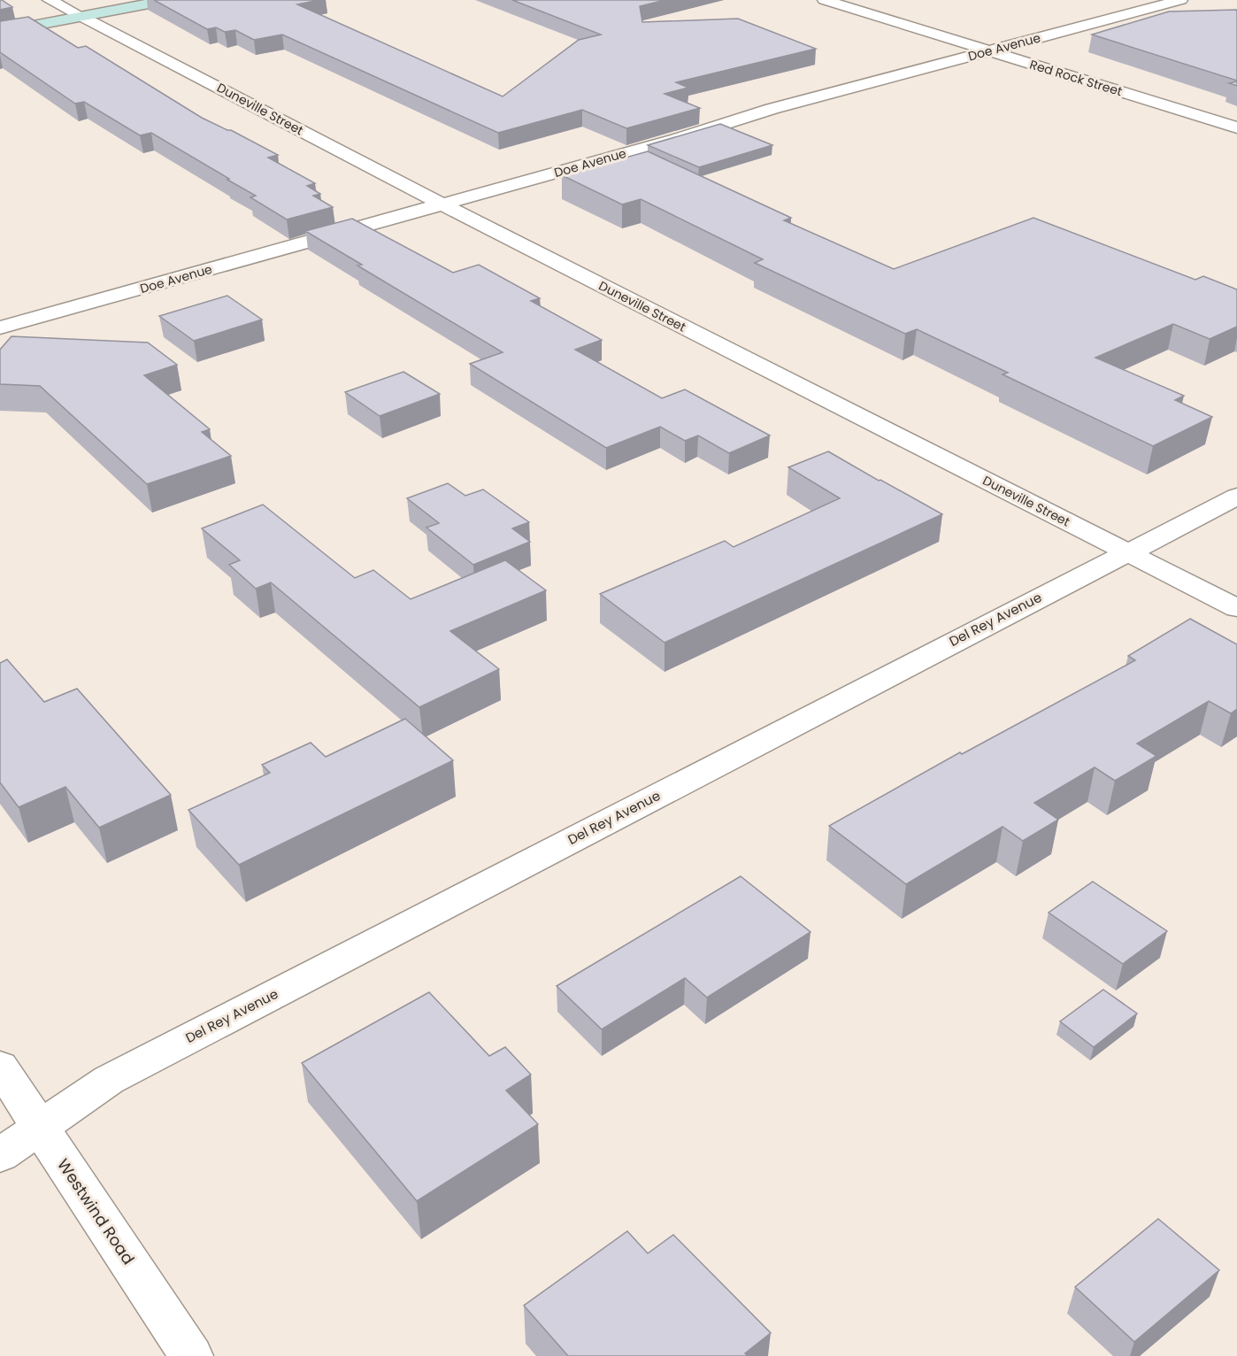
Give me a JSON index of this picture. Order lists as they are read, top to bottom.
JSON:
{
  "streets": {
    "street": [
      "Doe Avenue",
      "Red Rock Street",
      "Duneville Street",
      "Del Rey Avenue",
      "Westwind Road"
    ]
  },
  "crossings": [
    ["Doe Avenue", "Red Rock Street"],
    ["Doe Avenue", "Duneville Street"],
    ["Duneville Street", "Del Rey Avenue"],
    ["Del Rey Avenue", "Westwind Road"]
  ]
}
